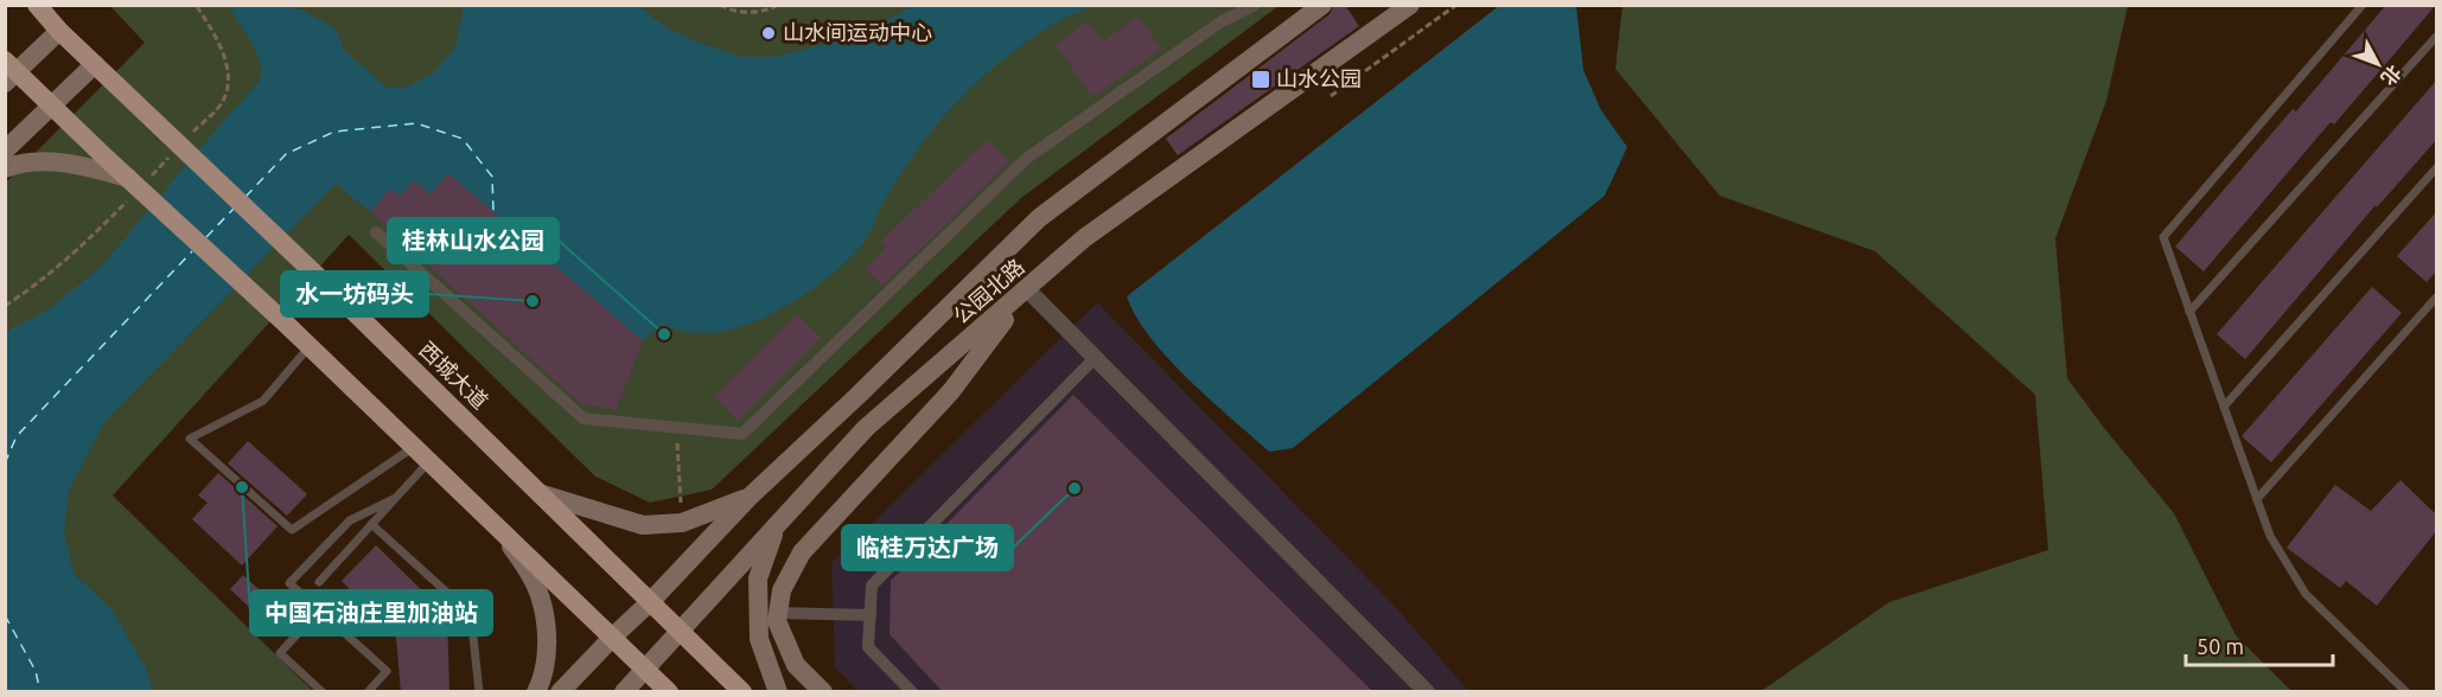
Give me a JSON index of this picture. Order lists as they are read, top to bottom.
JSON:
{
  "streets": {
    "highway": ["西城大道"],
    "main road": ["公园北路"]
  },
  "crossings": [
    ["公园北路", "西城大道"]
  ],
  "places": {
    "other": [
      "山水间运动中心",
      "水一坊码头",
      "桂林山水公园",
      "中国石油庄里加油站",
      "临桂万达广场"
    ],
    "transit": ["山水公园"]
  },
  "scale_bar": "50 m",
  "north": "bottom right"
}
